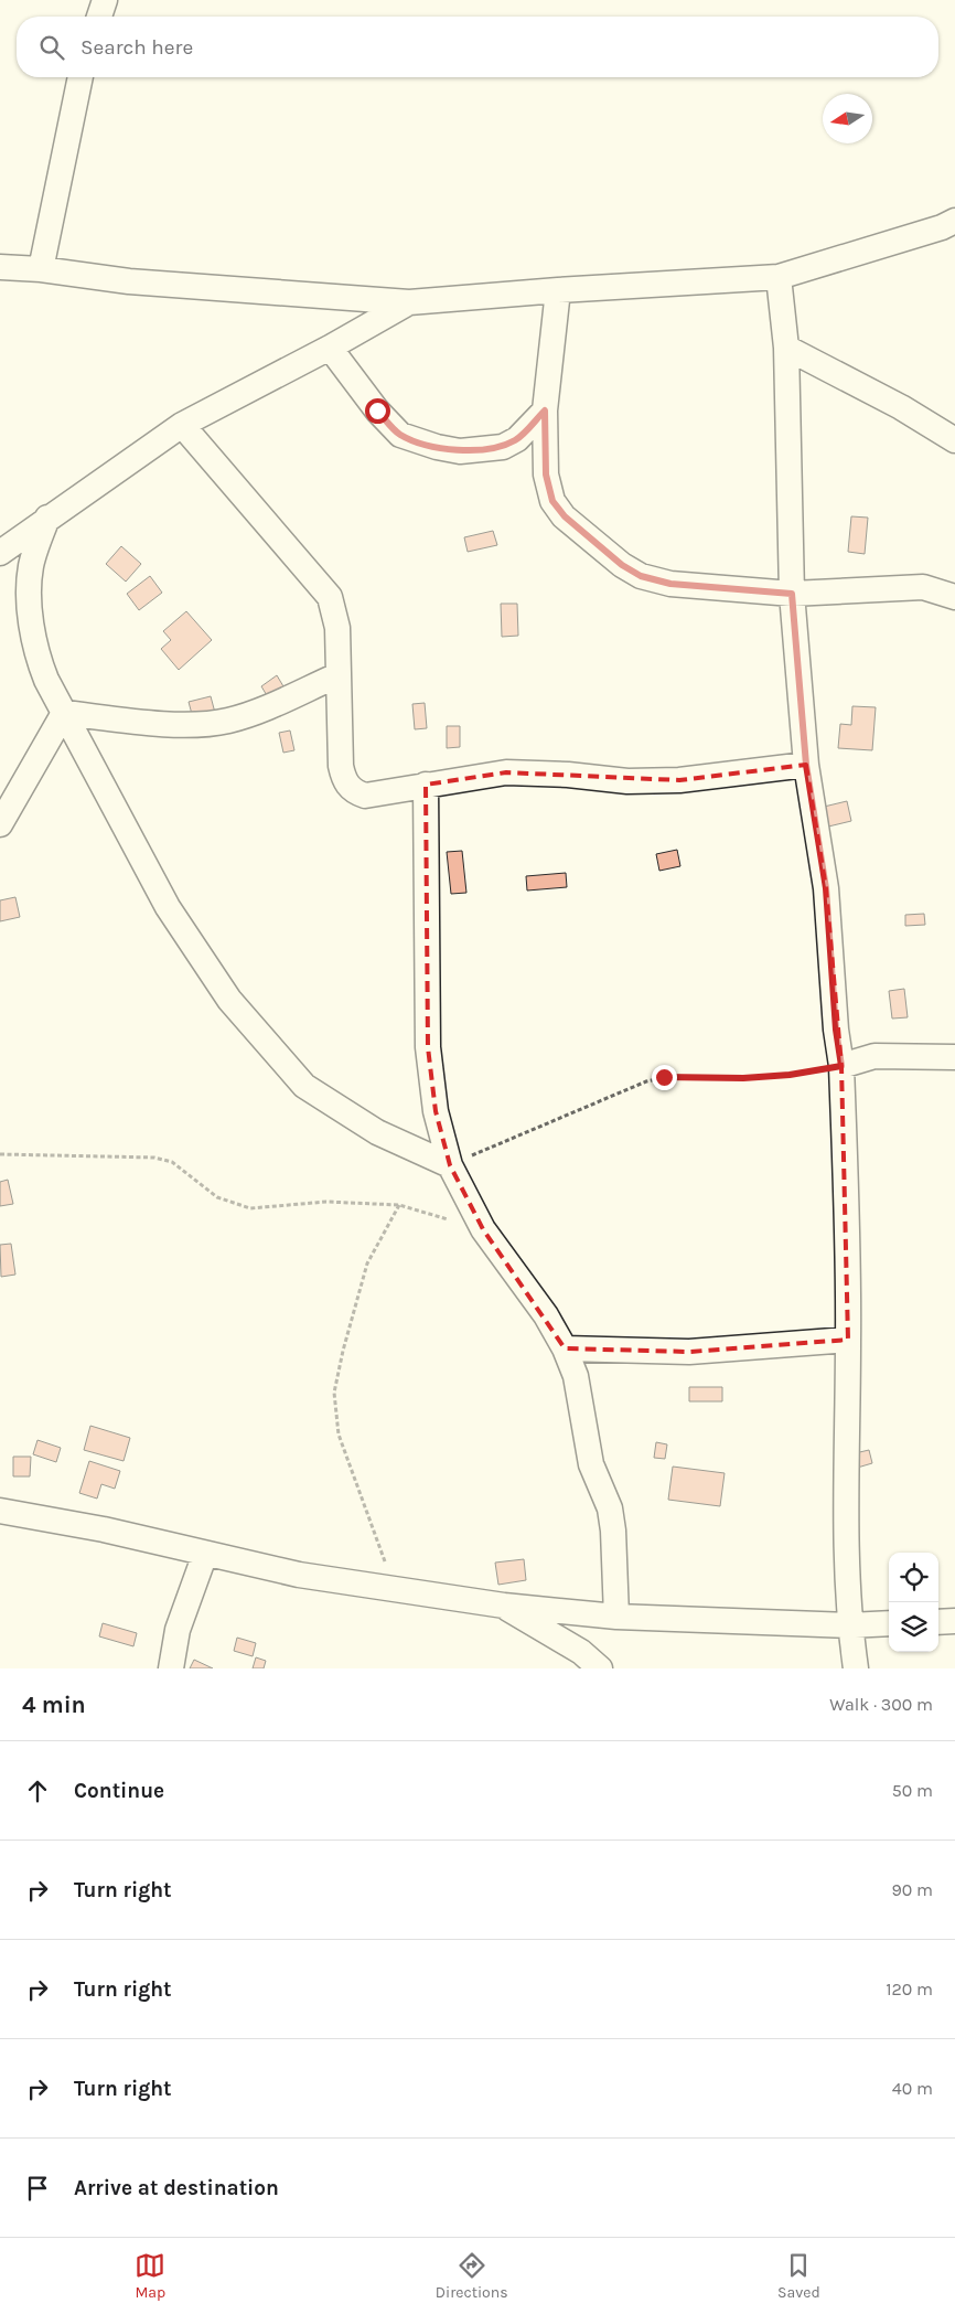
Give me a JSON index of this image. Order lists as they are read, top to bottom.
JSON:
{
  "north": "left",
  "page": {
    "search": "Search here",
    "heading": ["4 min", "Walk · 300 m"],
    "list": [
      ["Continue", "50 m"],
      ["Turn right", "90 m"],
      ["Turn right", "120 m"],
      ["Turn right", "40 m"],
      "Arrive at destination"
    ],
    "nav": ["Map", "Directions", "Saved"]
  }
}
